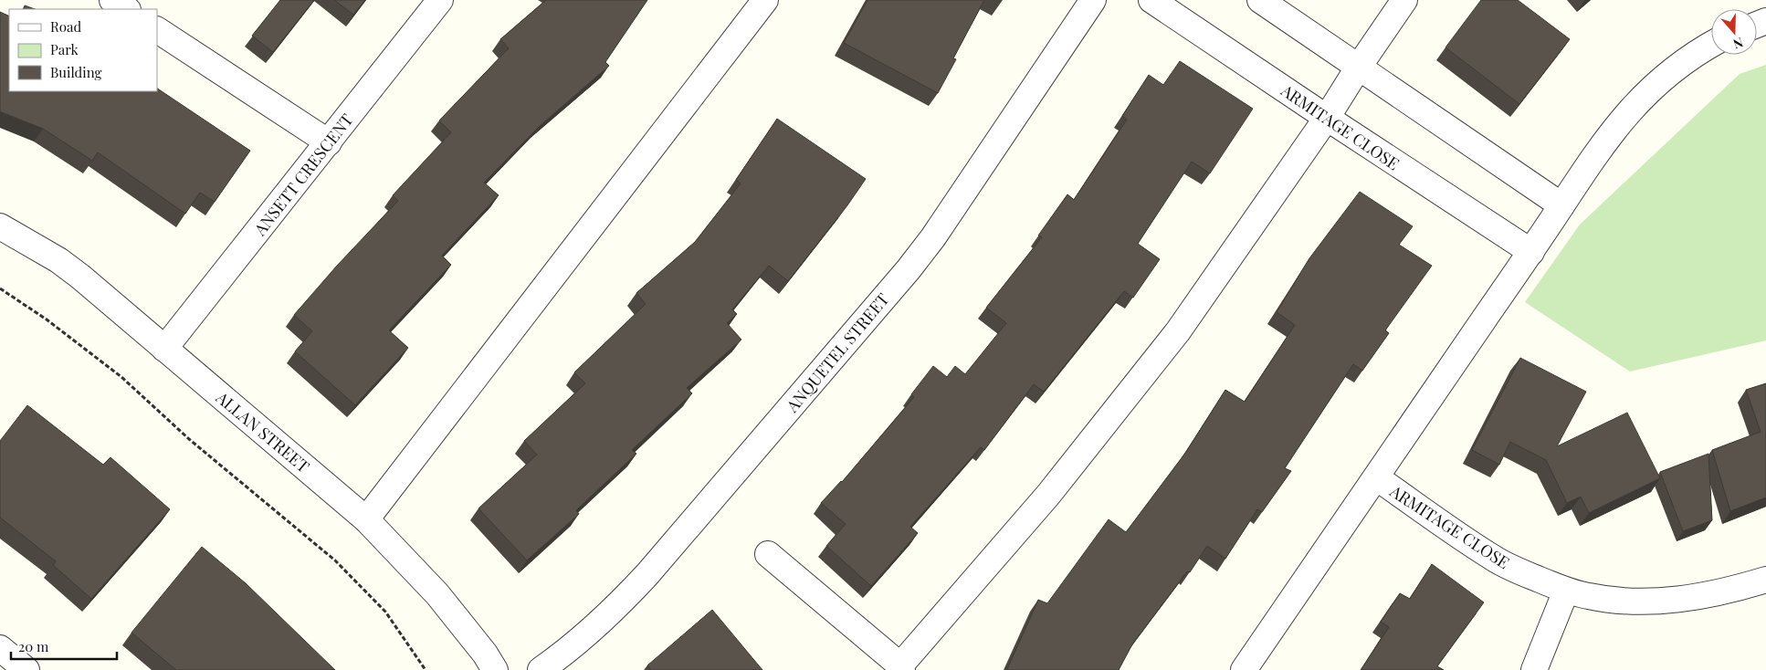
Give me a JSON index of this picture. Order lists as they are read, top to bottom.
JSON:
{
  "streets": {
    "street": [
      "ARMITAGE CLOSE",
      "ANSETT CRESCENT",
      "ANQUETEL STREET",
      "ALLAN STREET"
    ]
  },
  "crossings": [
    ["ANSETT CRESCENT", "ALLAN STREET"]
  ],
  "legend": ["Road", "Park", "Building"],
  "scale_bar": "20 m",
  "north": "bottom"
}
